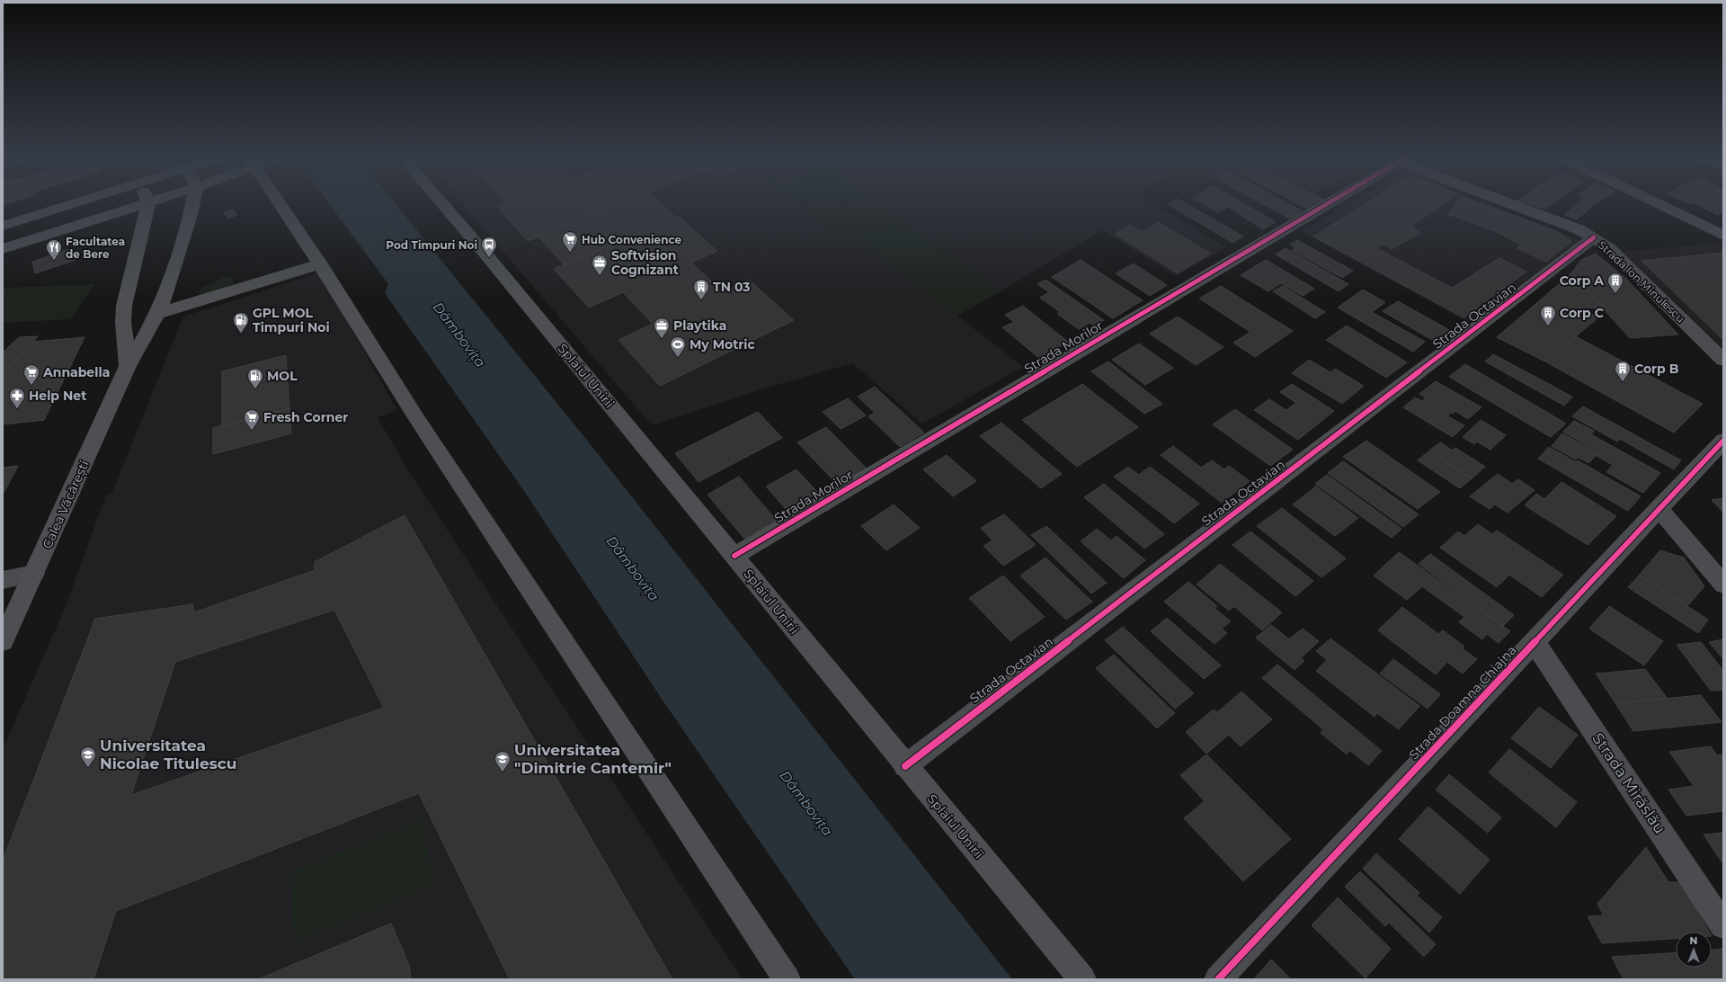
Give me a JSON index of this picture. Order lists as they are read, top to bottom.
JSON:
{
  "streets": {
    "main road": ["Splaiul Unirii", "Calea Văcărești"],
    "street": [
      "Strada Ion Minulescu",
      "Strada Octavian",
      "Strada Morilor",
      "Strada Doamna Chiajna",
      "Strada Mirăslău"
    ]
  },
  "crossings": [
    ["Strada Ion Minulescu", "Strada Octavian"],
    ["Strada Octavian", "Splaiul Unirii"],
    ["Strada Morilor", "Splaiul Unirii"],
    ["Strada Doamna Chiajna", "Strada Mirăslău"]
  ],
  "water": ["Dâmbovița"],
  "places": {
    "supermarket": ["Hub Convenience", "Annabella", "Fresh Corner"],
    "bus stop": ["Pod Timpuri Noi"],
    "restaurant": ["Facultatea de Bere"],
    "office": ["Softvision Cognizant", "Playtika"],
    "building": [
      "Corp A",
      "TN 03",
      "Corp C",
      "Corp B"
    ],
    "fuel station": ["GPL MOL Timpuri Noi", "MOL"],
    "sports": ["My Motric"],
    "pharmacy": ["Help Net"],
    "school or university": ["Universitatea Nicolae Titulescu", "Universitatea \"Dimitrie Cantemir\""]
  },
  "north": "top"
}
